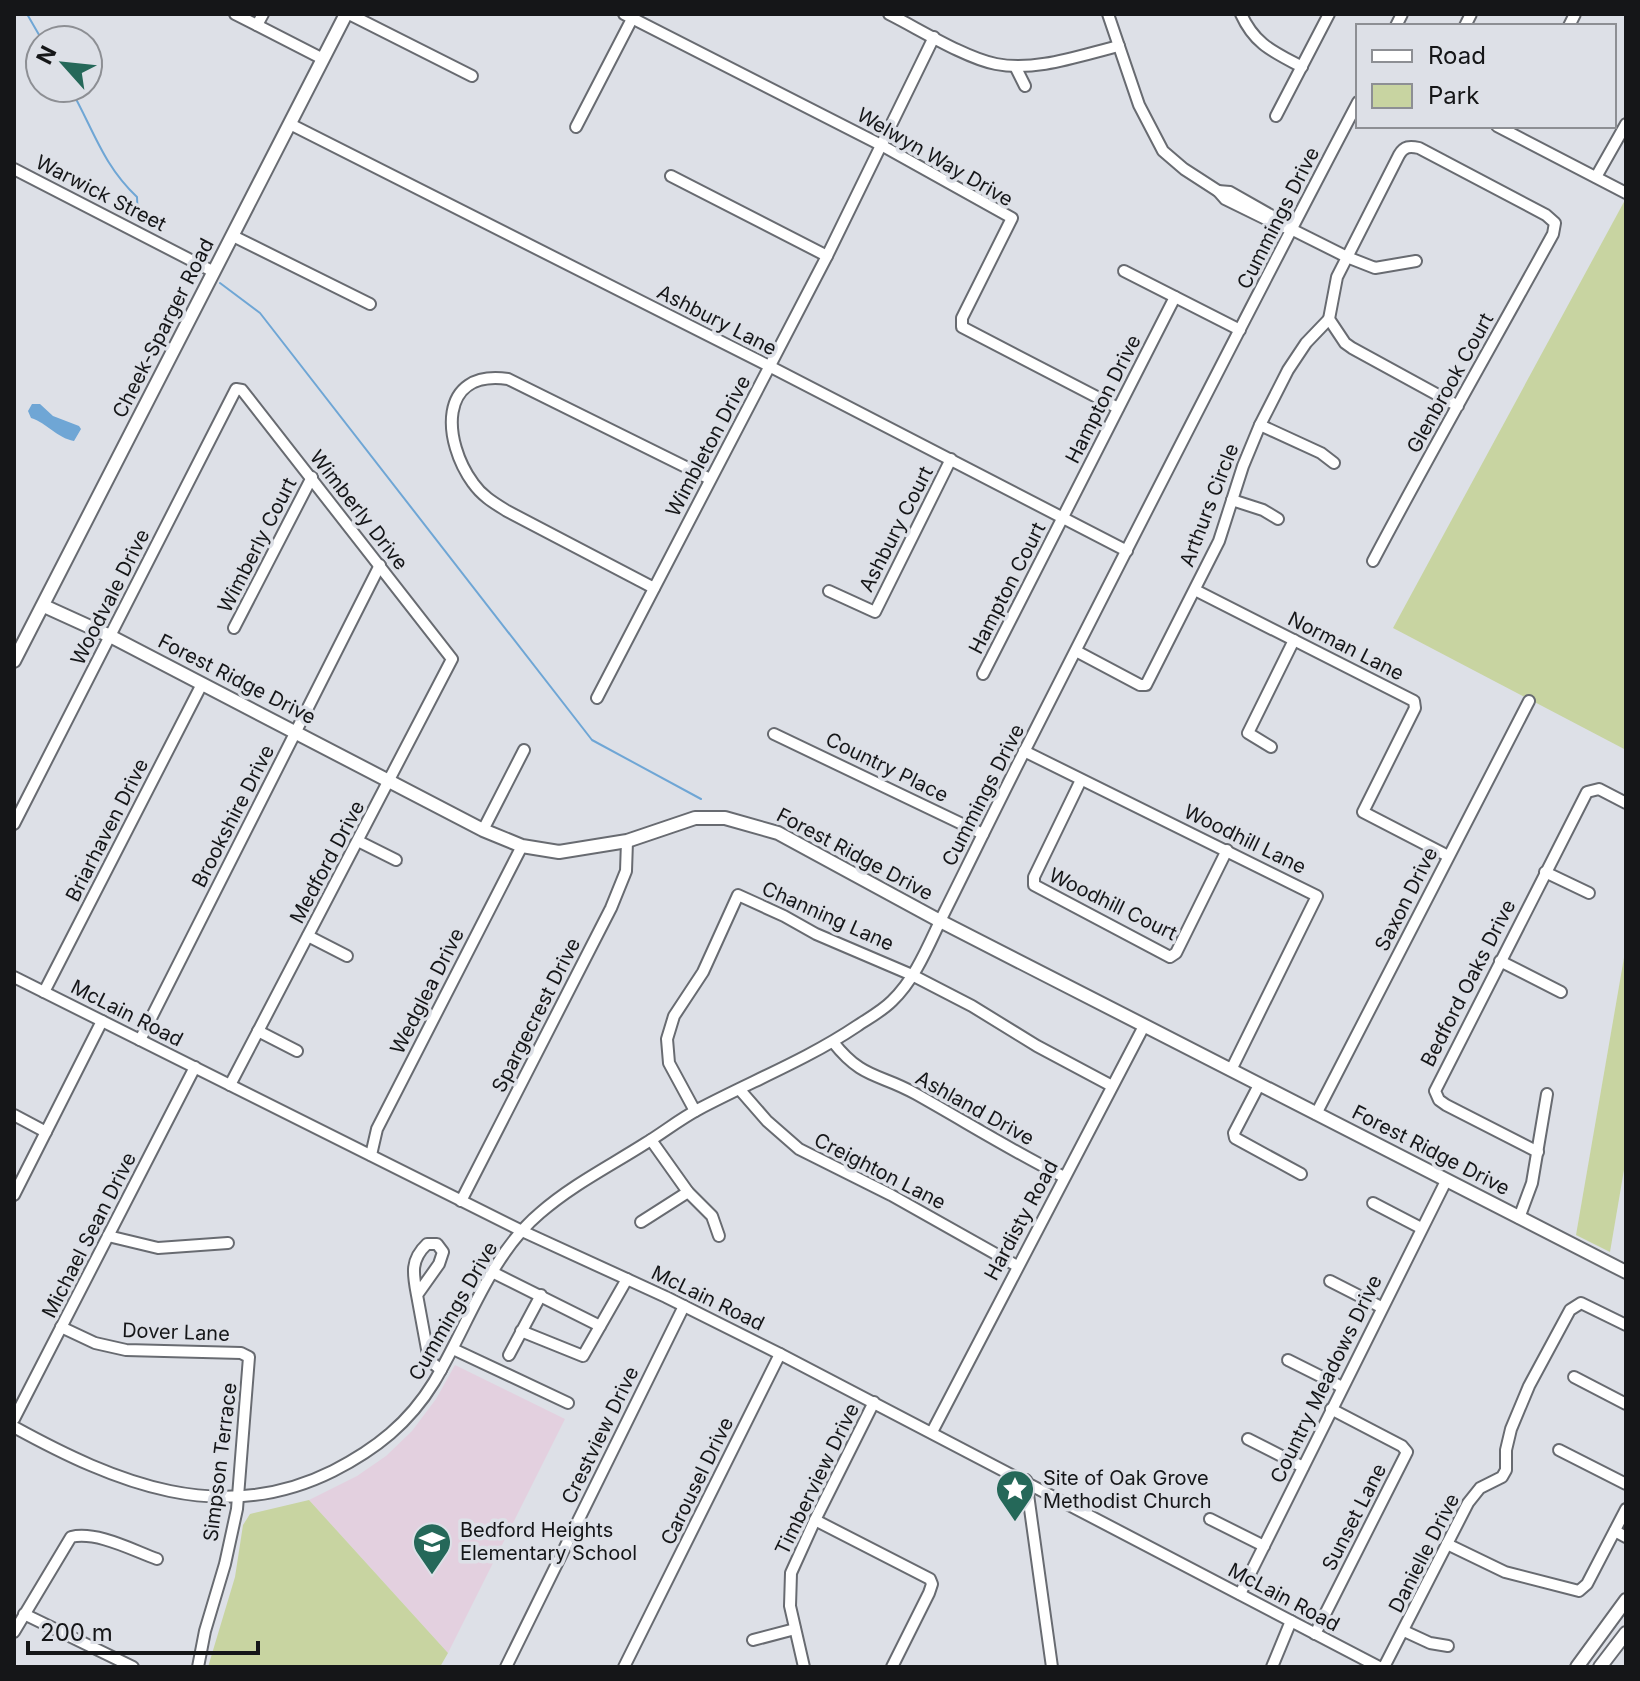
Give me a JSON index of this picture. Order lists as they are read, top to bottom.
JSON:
{
  "streets": {
    "main road": ["Cheek-Sparger Road", "Forest Ridge Drive"],
    "street": [
      "Welwyn Way Drive",
      "Warwick Street",
      "Cummings Drive",
      "Ashbury Lane",
      "Glenbrook Court",
      "Hampton Drive",
      "Wimbleton Drive",
      "Arthurs Circle",
      "Wimberly Drive",
      "Ashbury Court",
      "Wimberly Court",
      "Hampton Court",
      "Woodvale Drive",
      "Norman Lane",
      "Country Place",
      "Brookshire Drive",
      "Briarhaven Drive",
      "Woodhill Lane",
      "Medford Drive",
      "Saxon Drive",
      "Woodhill Court",
      "Channing Lane",
      "Bedford Oaks Drive",
      "Wedglea Drive",
      "McLain Road",
      "Spargecrest Drive",
      "Ashland Drive",
      "Creighton Lane",
      "Hardisty Road",
      "Michael Sean Drive",
      "Dover Lane",
      "Country Meadows Drive",
      "Crestview Drive",
      "Simpson Terrace",
      "Timberview Drive",
      "Carousel Drive",
      "Sunset Lane",
      "Danielle Drive"
    ]
  },
  "crossings": [
    ["Welwyn Way Drive", "Hampton Drive"],
    ["Welwyn Way Drive", "Wimbleton Drive"],
    ["Warwick Street", "Cheek-Sparger Road"],
    ["Cummings Drive", "Ashbury Lane"],
    ["Cummings Drive", "Arthurs Circle"],
    ["Cummings Drive", "Forest Ridge Drive"],
    ["Cummings Drive", "Country Place"],
    ["Cummings Drive", "Woodhill Lane"],
    ["Cummings Drive", "Channing Lane"],
    ["Cummings Drive", "McLain Road"],
    ["Cummings Drive", "Ashland Drive"],
    ["Cummings Drive", "Creighton Lane"],
    ["Cummings Drive", "Simpson Terrace"],
    ["Ashbury Lane", "Cheek-Sparger Road"],
    ["Ashbury Lane", "Hampton Drive"],
    ["Ashbury Lane", "Wimbleton Drive"],
    ["Ashbury Lane", "Ashbury Court"],
    ["Ashbury Lane", "Hampton Court"],
    ["Cheek-Sparger Road", "Forest Ridge Drive"],
    ["Hampton Drive", "Hampton Court"],
    ["Arthurs Circle", "Norman Lane"],
    ["Wimberly Drive", "Wimberly Court"],
    ["Wimberly Drive", "Woodvale Drive"],
    ["Wimberly Drive", "Brookshire Drive"],
    ["Wimberly Drive", "Medford Drive"],
    ["Woodvale Drive", "Forest Ridge Drive"],
    ["Norman Lane", "Saxon Drive"],
    ["Forest Ridge Drive", "Brookshire Drive"],
    ["Forest Ridge Drive", "Briarhaven Drive"],
    ["Forest Ridge Drive", "Woodhill Lane"],
    ["Forest Ridge Drive", "Medford Drive"],
    ["Forest Ridge Drive", "Saxon Drive"],
    ["Forest Ridge Drive", "Wedglea Drive"],
    ["Forest Ridge Drive", "Spargecrest Drive"],
    ["Forest Ridge Drive", "Hardisty Road"],
    ["Forest Ridge Drive", "Country Meadows Drive"],
    ["Brookshire Drive", "McLain Road"],
    ["Briarhaven Drive", "McLain Road"],
    ["Woodhill Lane", "Woodhill Court"],
    ["Medford Drive", "McLain Road"],
    ["Channing Lane", "Hardisty Road"],
    ["Wedglea Drive", "McLain Road"],
    ["McLain Road", "Spargecrest Drive"],
    ["McLain Road", "Hardisty Road"],
    ["McLain Road", "Michael Sean Drive"],
    ["McLain Road", "Country Meadows Drive"],
    ["McLain Road", "Crestview Drive"],
    ["McLain Road", "Timberview Drive"],
    ["McLain Road", "Carousel Drive"],
    ["McLain Road", "Sunset Lane"],
    ["McLain Road", "Danielle Drive"],
    ["Ashland Drive", "Hardisty Road"],
    ["Creighton Lane", "Hardisty Road"],
    ["Michael Sean Drive", "Dover Lane"],
    ["Dover Lane", "Simpson Terrace"],
    ["Country Meadows Drive", "Sunset Lane"]
  ],
  "places": {
    "place": ["Site of Oak Grove Methodist Church"],
    "school or university": ["Bedford Heights Elementary School"]
  },
  "legend": ["Road", "Park"],
  "scale_bar": "200 m",
  "north": "top left"
}
